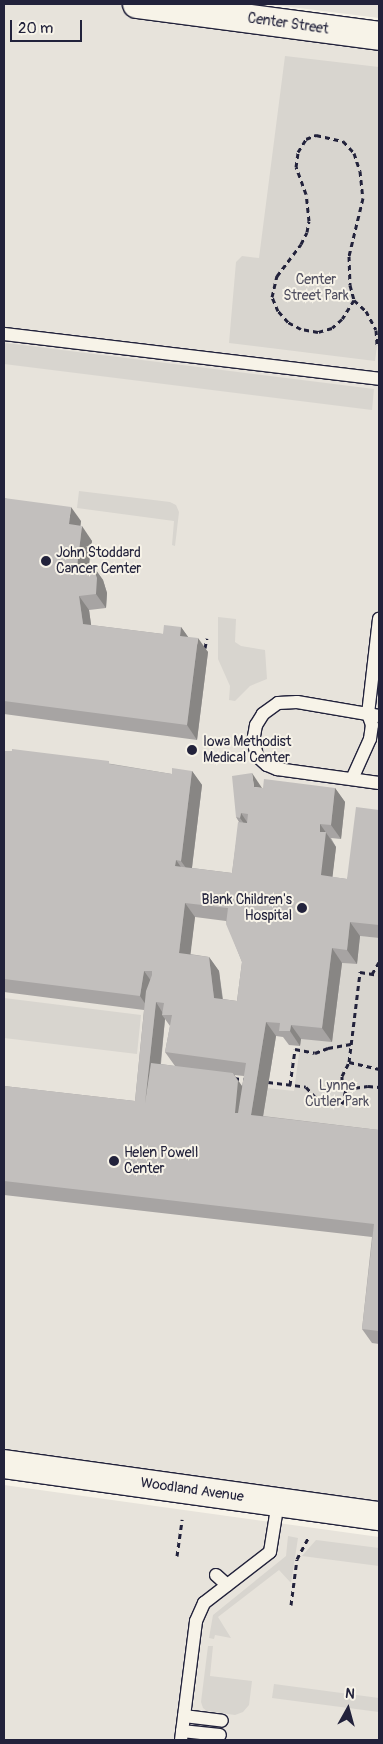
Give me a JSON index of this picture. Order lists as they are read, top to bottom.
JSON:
{
  "streets": {
    "street": ["Center Street", "Woodland Avenue"]
  },
  "parks": ["Center Street Park", "Lynne Cutler Park"],
  "places": [
    "John Stoddard Cancer Center",
    "Iowa Methodist Medical Center",
    "Blank Children's Hospital",
    "Helen Powell Center"
  ],
  "scale_bar": "20 m",
  "north": "top"
}
